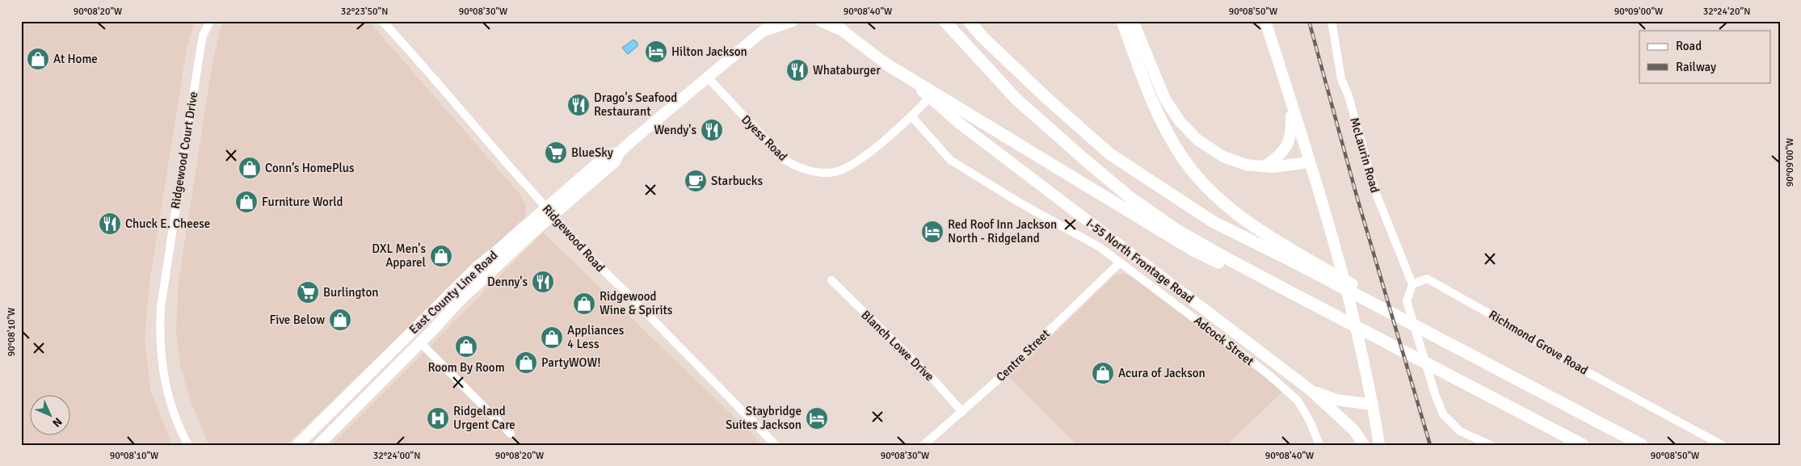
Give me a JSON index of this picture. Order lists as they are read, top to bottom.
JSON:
{
  "streets": {
    "main road": ["I-55 North Frontage Road", "East County Line Road"],
    "street": [
      "Dyess Road",
      "Ridgewood Court Drive",
      "McLaurin Road",
      "Ridgewood Road",
      "Adcock Street",
      "Richmond Grove Road",
      "Blanch Lowe Drive",
      "Centre Street"
    ]
  },
  "crossings": [
    ["Dyess Road", "I-55 North Frontage Road"],
    ["Dyess Road", "East County Line Road"],
    ["Dyess Road", "Adcock Street"],
    ["McLaurin Road", "Richmond Grove Road"],
    ["Ridgewood Road", "East County Line Road"],
    ["Adcock Street", "Centre Street"],
    ["Blanch Lowe Drive", "Centre Street"]
  ],
  "places": {
    "hotel": ["Hilton Jackson", "Red Roof Inn Jackson North - Ridgeland", "Staybridge Suites Jackson"],
    "shop": [
      "At Home",
      "Conn’s HomePlus",
      "Furniture World",
      "DXL Men's Apparel",
      "Ridgewood Wine & Spirits",
      "Five Below",
      "Appliances 4 Less",
      "Room By Room",
      "PartyWOW!",
      "Acura of Jackson"
    ],
    "restaurant": [
      "Whataburger",
      "Drago's Seafood Restaurant",
      "Wendy's",
      "Chuck E. Cheese",
      "Denny's"
    ],
    "supermarket": ["BlueSky", "Burlington"],
    "cafe": ["Starbucks"],
    "hospital": ["Ridgeland Urgent Care"]
  },
  "legend": ["Road", "Railway"],
  "north": "bottom right",
  "coordinates": [
    "90°08'20\"W",
    "32°23'50\"N",
    "90°08'30\"W",
    "90°08'40\"W",
    "90°08'50\"W",
    "90°09'00\"W",
    "32°24'20\"N",
    "90°08'10\"W",
    "32°24'00\"N"
  ]
}
